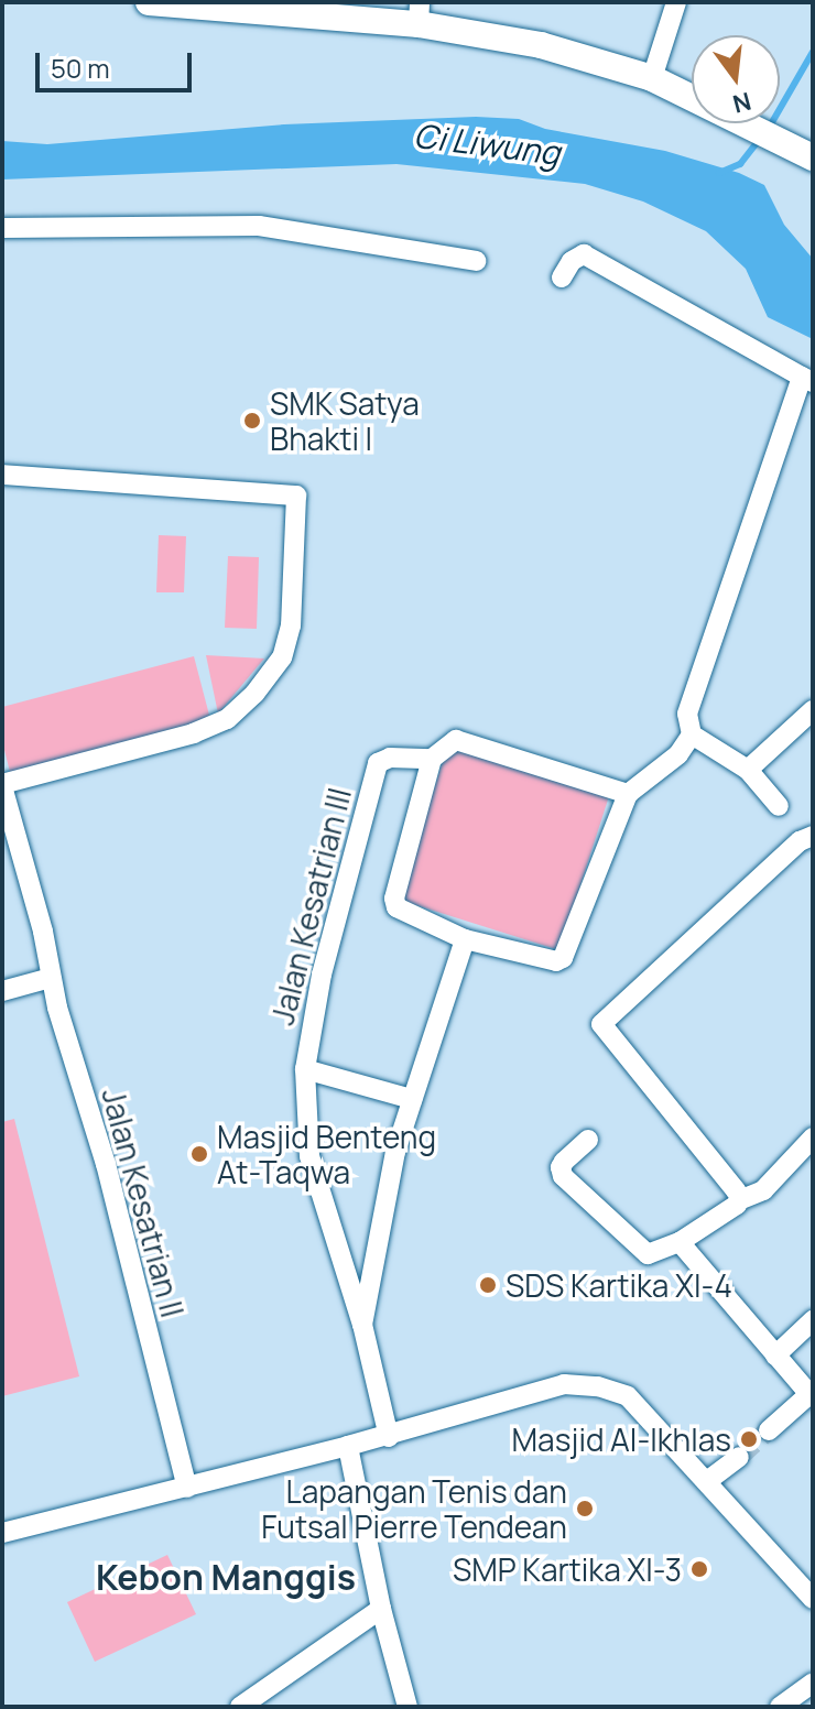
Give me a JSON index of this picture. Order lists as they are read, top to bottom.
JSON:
{
  "streets": {
    "street": ["Jalan Kesatrian III", "Jalan Kesatrian II"]
  },
  "districts": ["Kebon Manggis"],
  "water": ["Ci Liwung"],
  "places": [
    "SMK Satya Bhakti I",
    "Masjid Benteng At-Taqwa",
    "SDS Kartika XI-4",
    "Masjid Al-Ikhlas",
    "Lapangan Tenis dan Futsal Pierre Tendean",
    "SMP Kartika XI-3"
  ],
  "scale_bar": "50 m",
  "north": "bottom"
}
